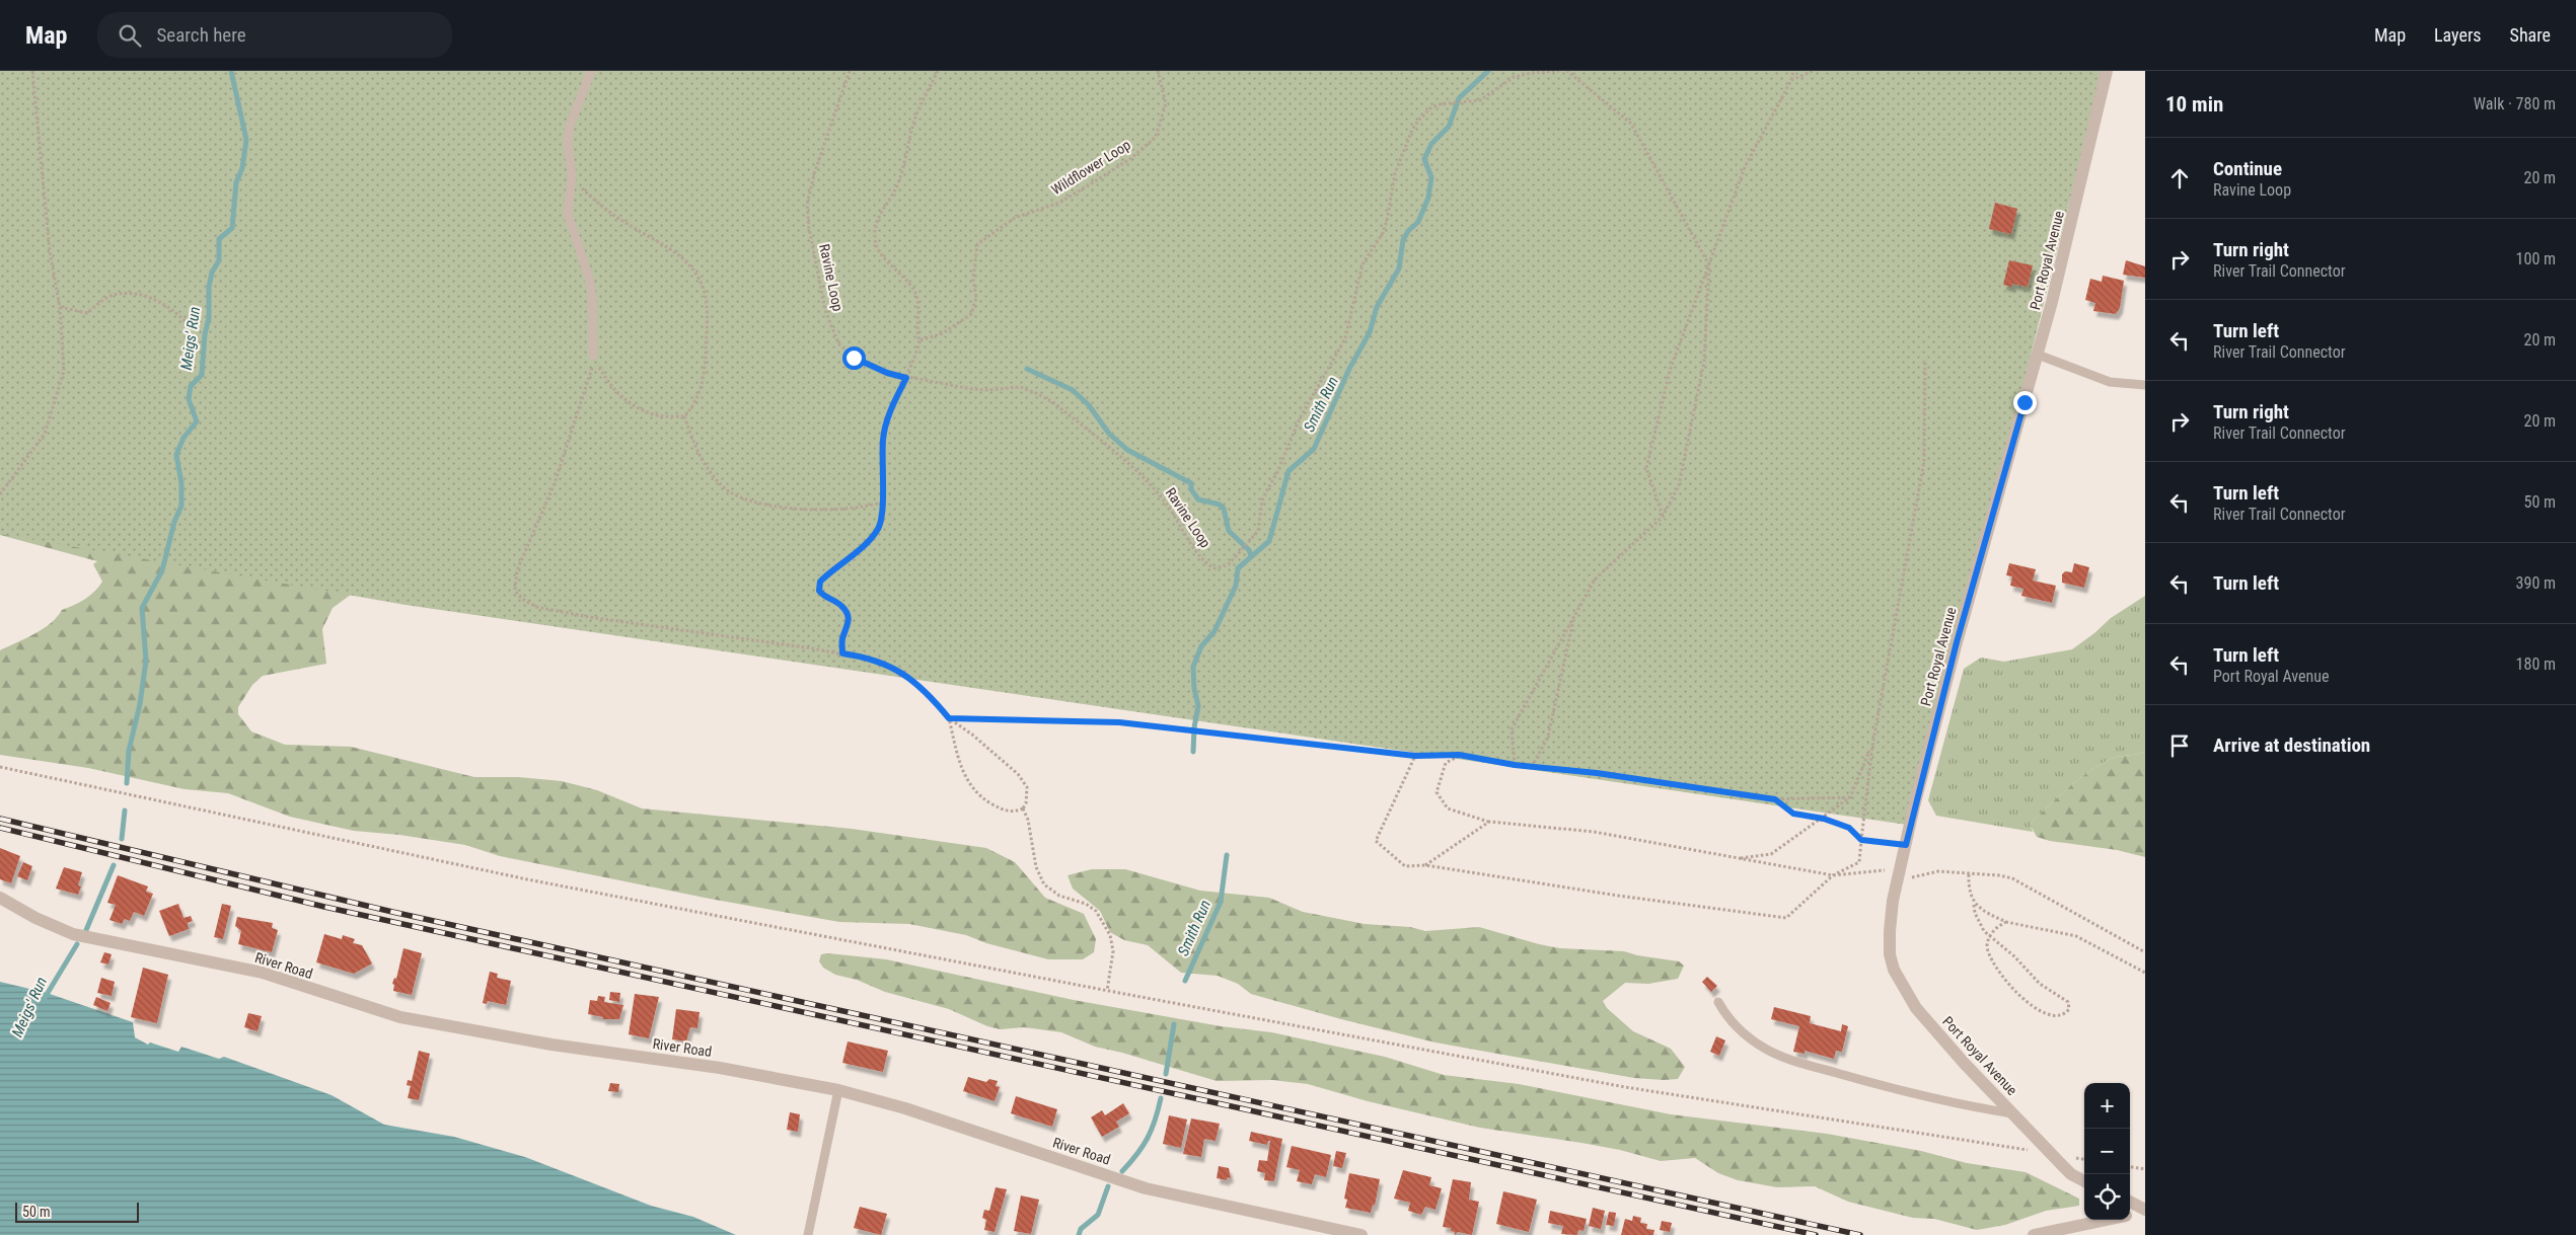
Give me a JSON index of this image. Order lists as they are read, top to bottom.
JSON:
{
  "streets": {
    "street": ["Port Royal Avenue", "River Road"],
    "path": ["Wildflower Loop", "Ravine Loop"]
  },
  "water": ["Meigs' Run", "Smith Run"],
  "scale_bar": "50 m",
  "page": {
    "header": "Map",
    "search": "Search here",
    "nav": ["Map", "Layers", "Share"],
    "heading": ["10 min", "Walk · 780 m"],
    "list": [
      ["Continue", "Ravine Loop", "20 m"],
      ["Turn right", "River Trail Connector", "100 m"],
      ["Turn left", "River Trail Connector", "20 m"],
      ["Turn right", "River Trail Connector", "20 m"],
      ["Turn left", "River Trail Connector", "50 m"],
      ["Turn left", "390 m"],
      ["Turn left", "Port Royal Avenue", "180 m"],
      "Arrive at destination"
    ],
    "map_buttons": ["+", "−"],
    "scale": "50 m"
  }
}
